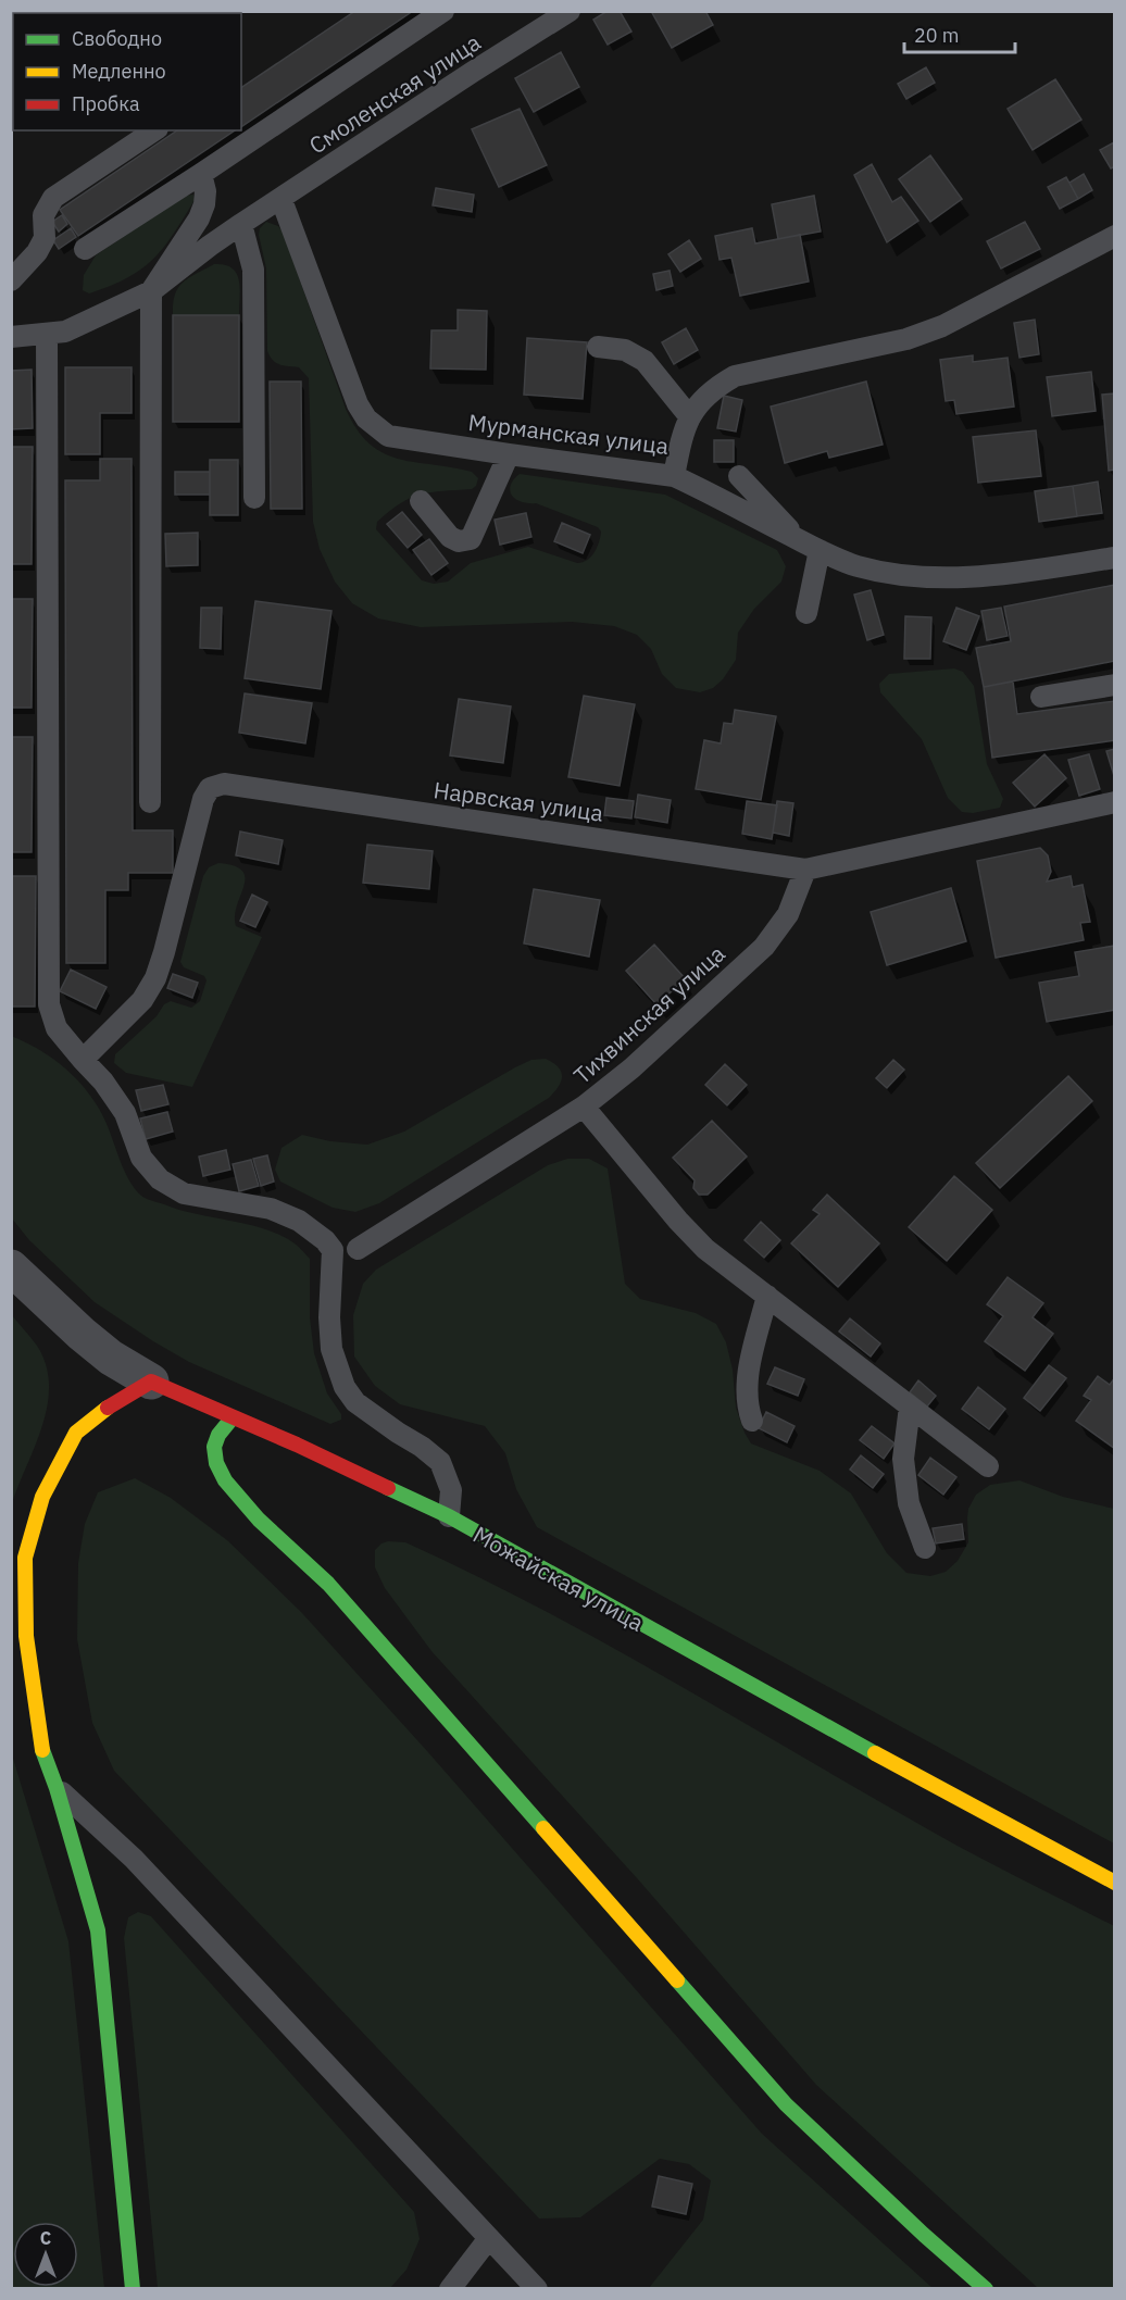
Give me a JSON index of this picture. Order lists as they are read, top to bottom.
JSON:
{
  "streets": {
    "main road": ["Можайская улица"],
    "lane": [
      "Смоленская улица",
      "Мурманская улица",
      "Нарвская улица",
      "Тихвинская улица"
    ]
  },
  "crossings": [
    ["Смоленская улица", "Мурманская улица"],
    ["Нарвская улица", "Тихвинская улица"]
  ],
  "legend": ["Свободно", "Медленно", "Пробка"],
  "scale_bar": "20 m",
  "north": "top"
}
